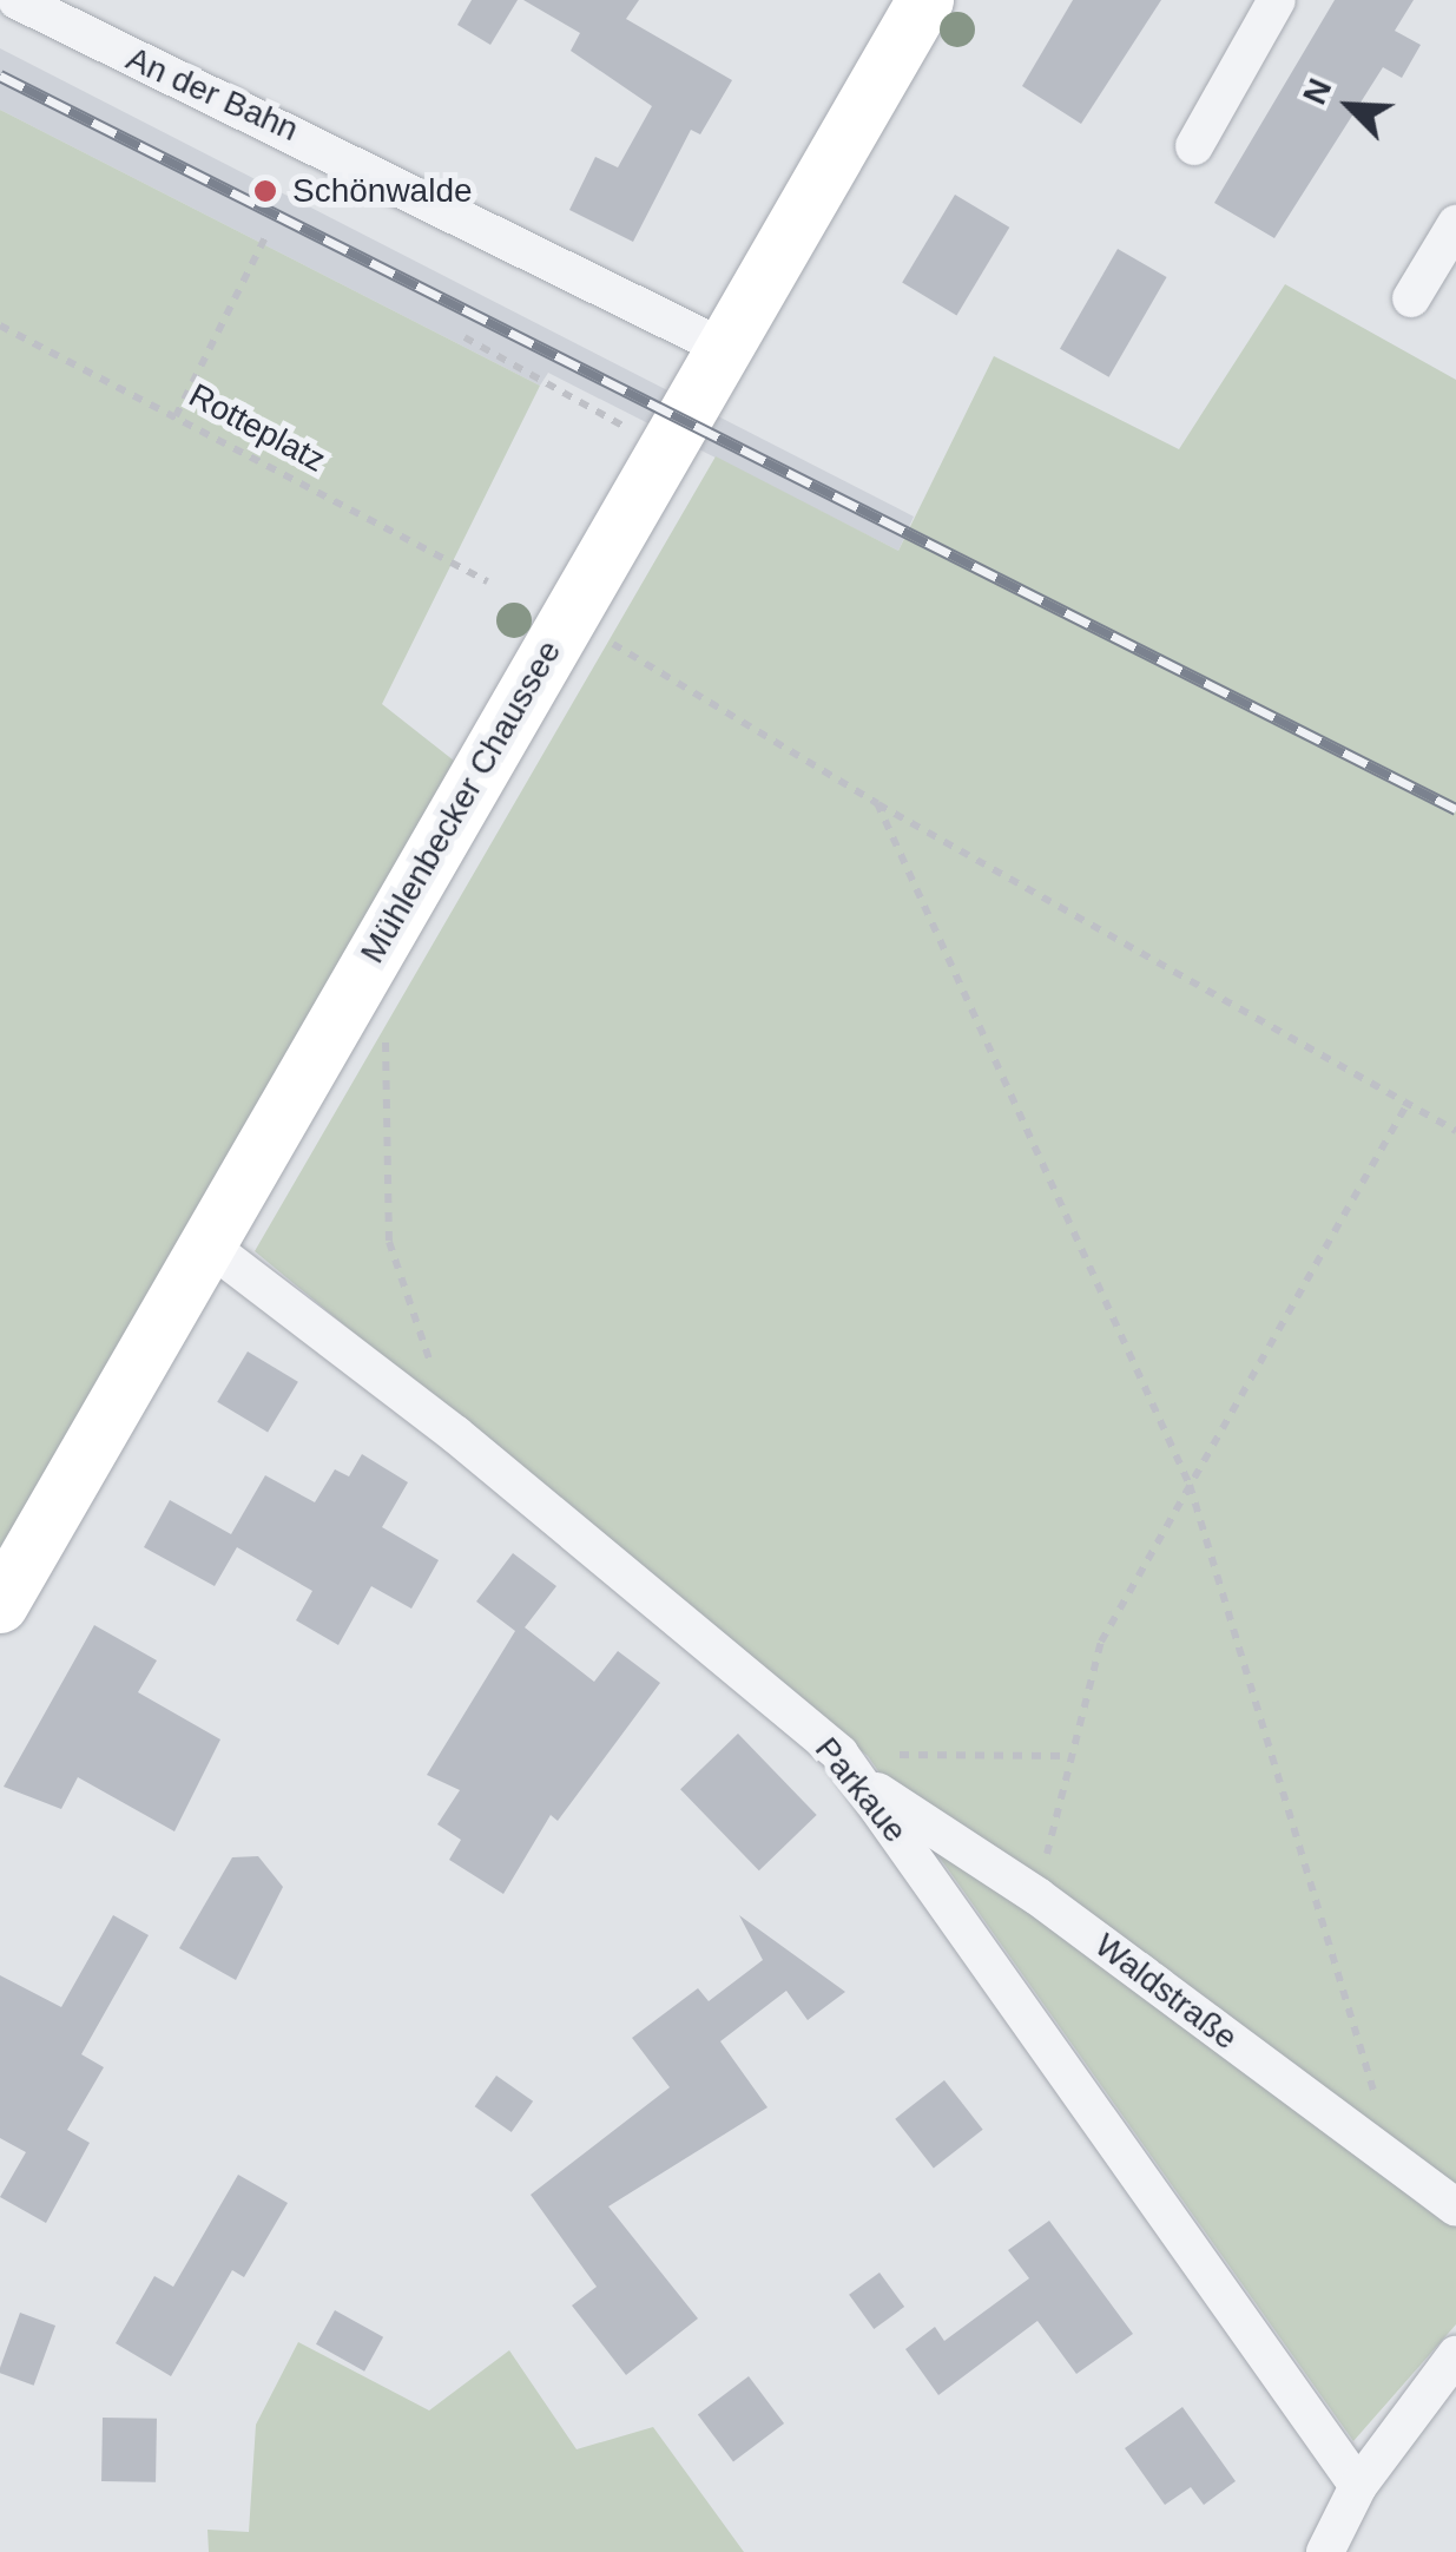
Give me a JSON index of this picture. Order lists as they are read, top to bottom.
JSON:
{
  "streets": {
    "main road": ["Mühlenbecker Chaussee"],
    "street": ["An der Bahn", "Parkaue", "Waldstraße"],
    "path": ["Rotteplatz"]
  },
  "crossings": [
    ["An der Bahn", "Mühlenbecker Chaussee"],
    ["Mühlenbecker Chaussee", "Parkaue"],
    ["Parkaue", "Waldstraße"]
  ],
  "places": ["Schönwalde"],
  "north": "top left"
}
